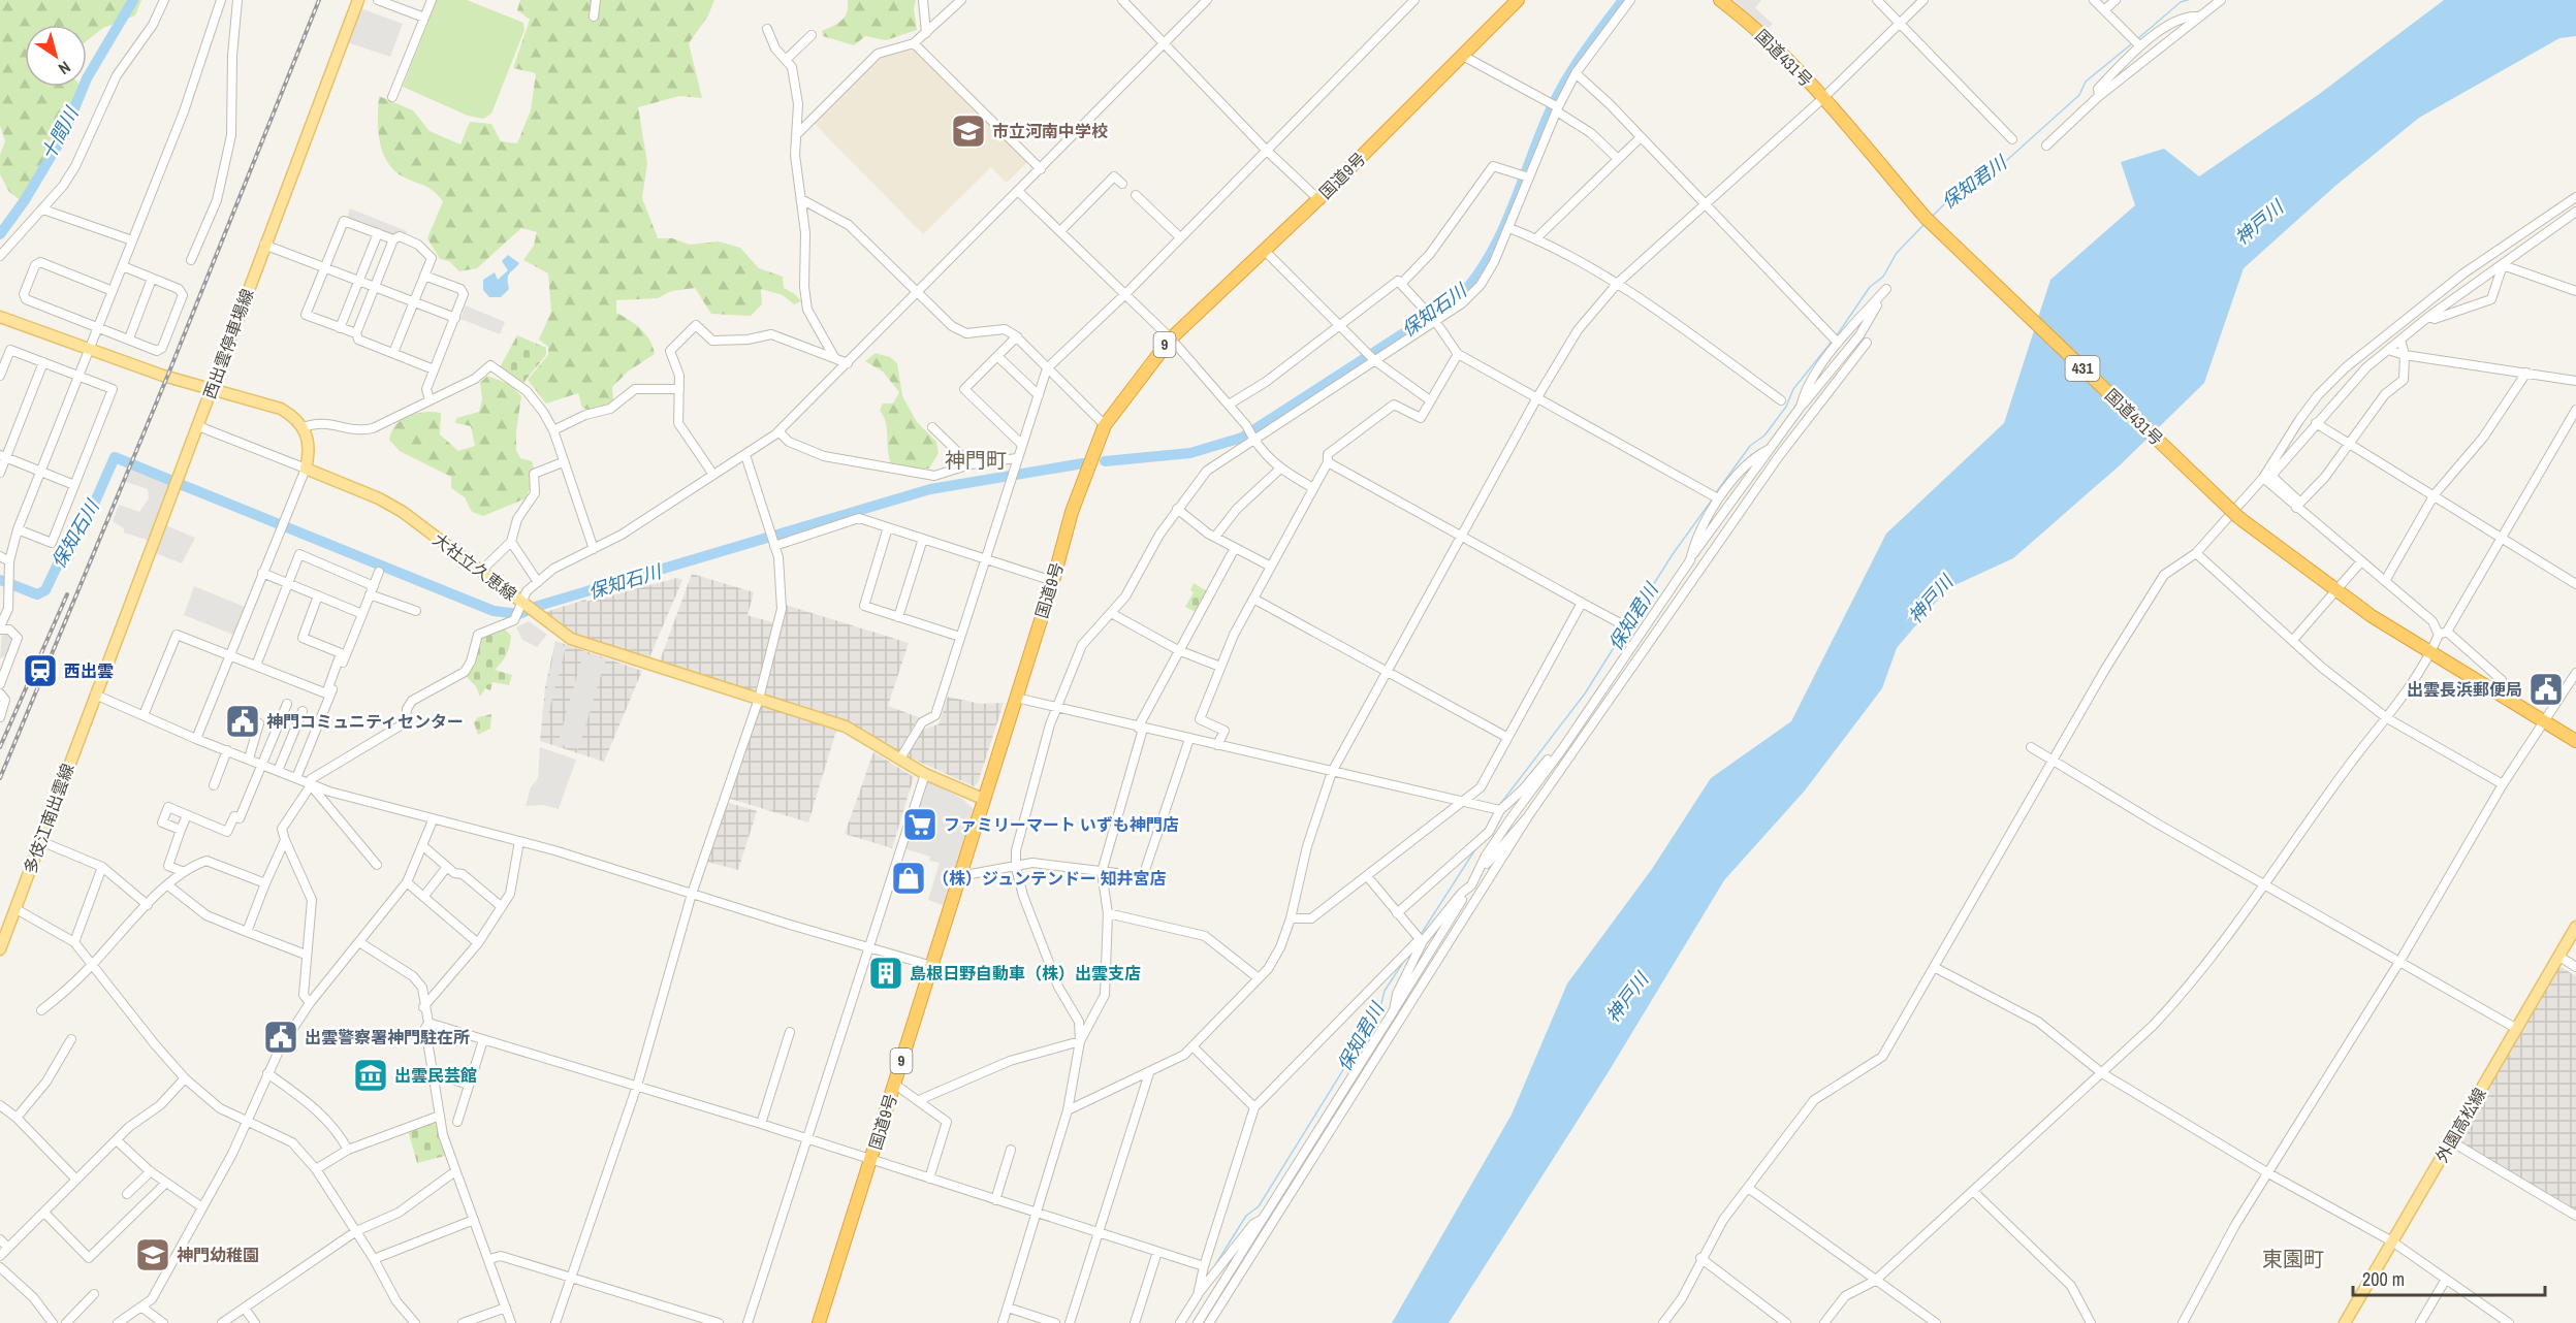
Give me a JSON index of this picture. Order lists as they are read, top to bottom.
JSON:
{
  "streets": {
    "highway": [
      "国道431号",
      "国道9号",
      "9",
      "431"
    ],
    "main road": [
      "西出雲停車場線",
      "大社立久恵線",
      "多伎江南出雲線",
      "外園高松線"
    ]
  },
  "crossings": [
    ["国道9号", "大社立久恵線"],
    ["西出雲停車場線", "多伎江南出雲線"]
  ],
  "districts": ["神門町", "東園町"],
  "water": [
    "十間川",
    "保知君川",
    "神戸川",
    "保知石川"
  ],
  "places": {
    "school or university": ["市立河南中学校", "神門幼稚園"],
    "station": ["西出雲"],
    "public building": ["出雲長浜郵便局", "神門コミュニティセンター", "出雲警察署神門駐在所"],
    "supermarket": ["ファミリーマート いずも神門店"],
    "shop": ["（株）ジュンテンドー 知井宮店"],
    "building": ["島根日野自動車（株）出雲支店"],
    "museum": ["出雲民芸館"]
  },
  "scale_bar": "200 m",
  "north": "bottom right"
}
